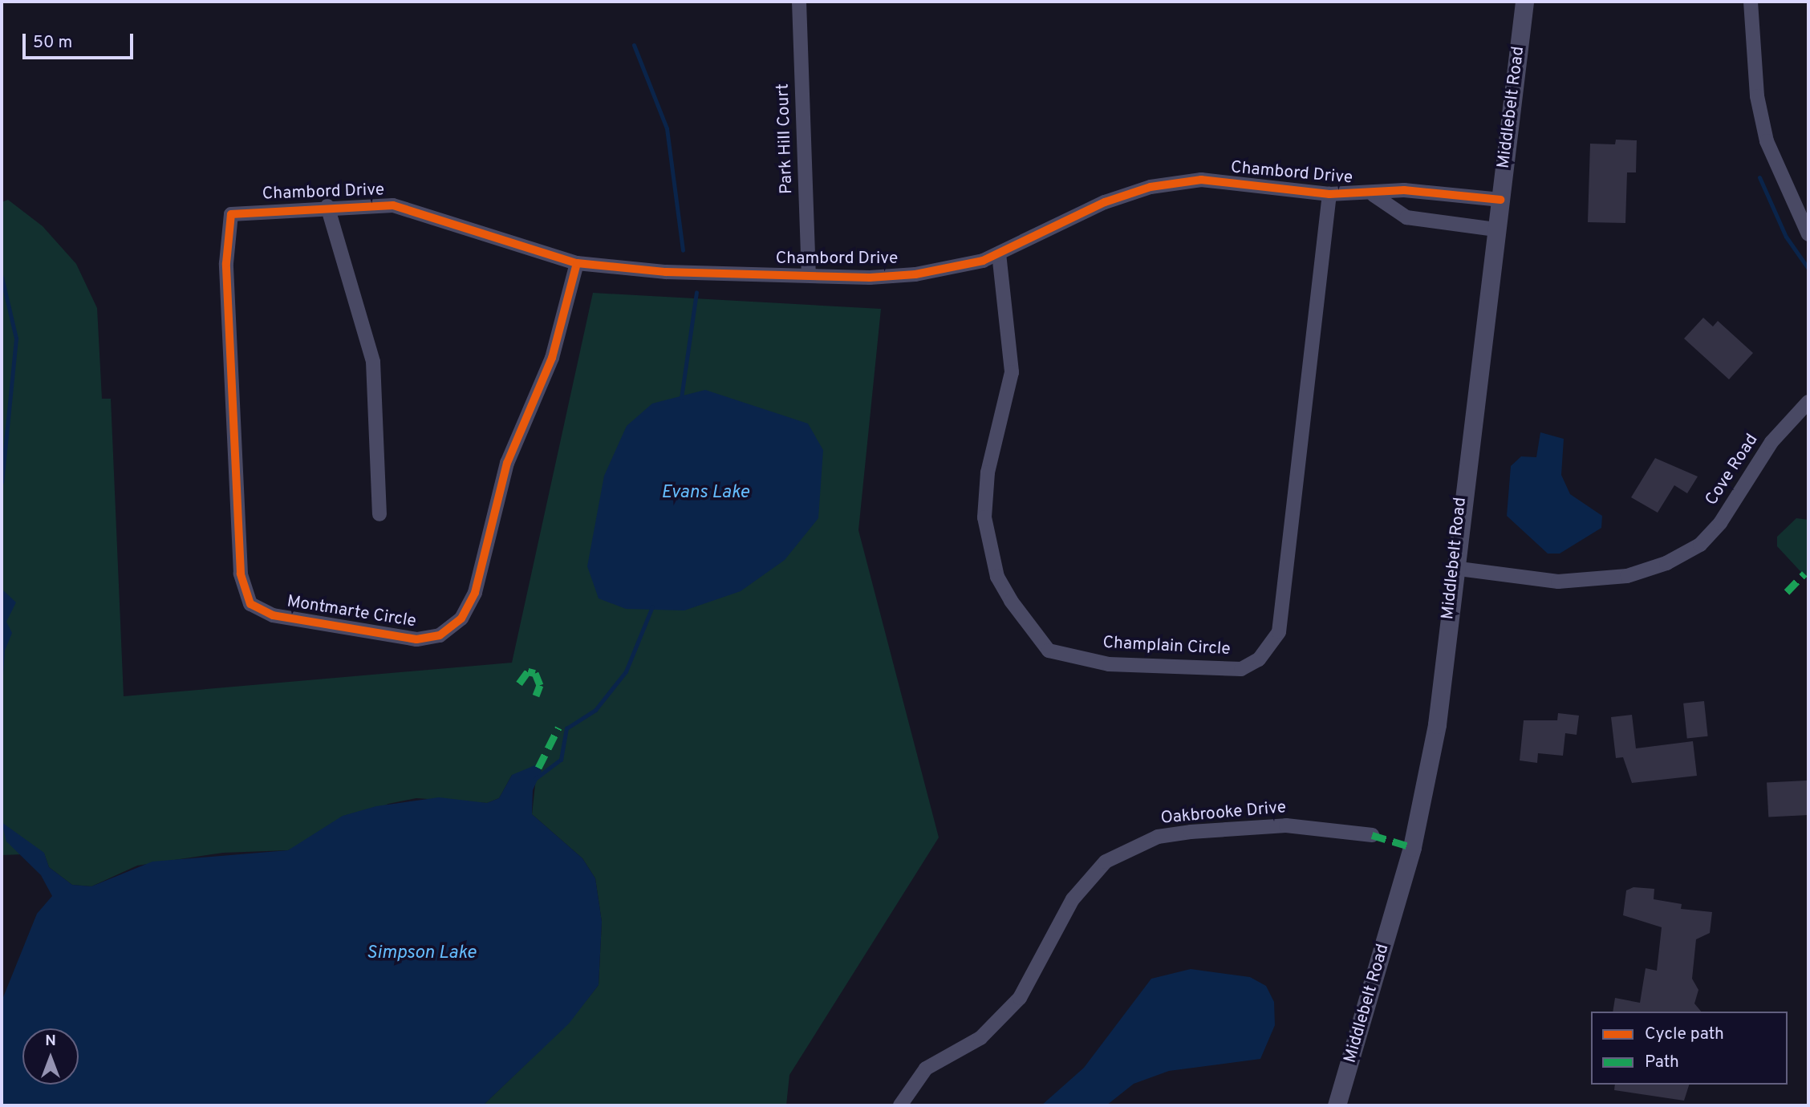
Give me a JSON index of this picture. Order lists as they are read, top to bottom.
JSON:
{
  "streets": {
    "street": [
      "Middlebelt Road",
      "Park Hill Court",
      "Chambord Drive",
      "Cove Road",
      "Montmarte Circle",
      "Champlain Circle",
      "Oakbrooke Drive"
    ]
  },
  "crossings": [
    ["Middlebelt Road", "Chambord Drive"],
    ["Middlebelt Road", "Cove Road"],
    ["Park Hill Court", "Chambord Drive"],
    ["Chambord Drive", "Montmarte Circle"],
    ["Chambord Drive", "Champlain Circle"]
  ],
  "water": ["Evans Lake", "Simpson Lake"],
  "legend": ["Cycle path", "Path"],
  "scale_bar": "50 m",
  "north": "top"
}
